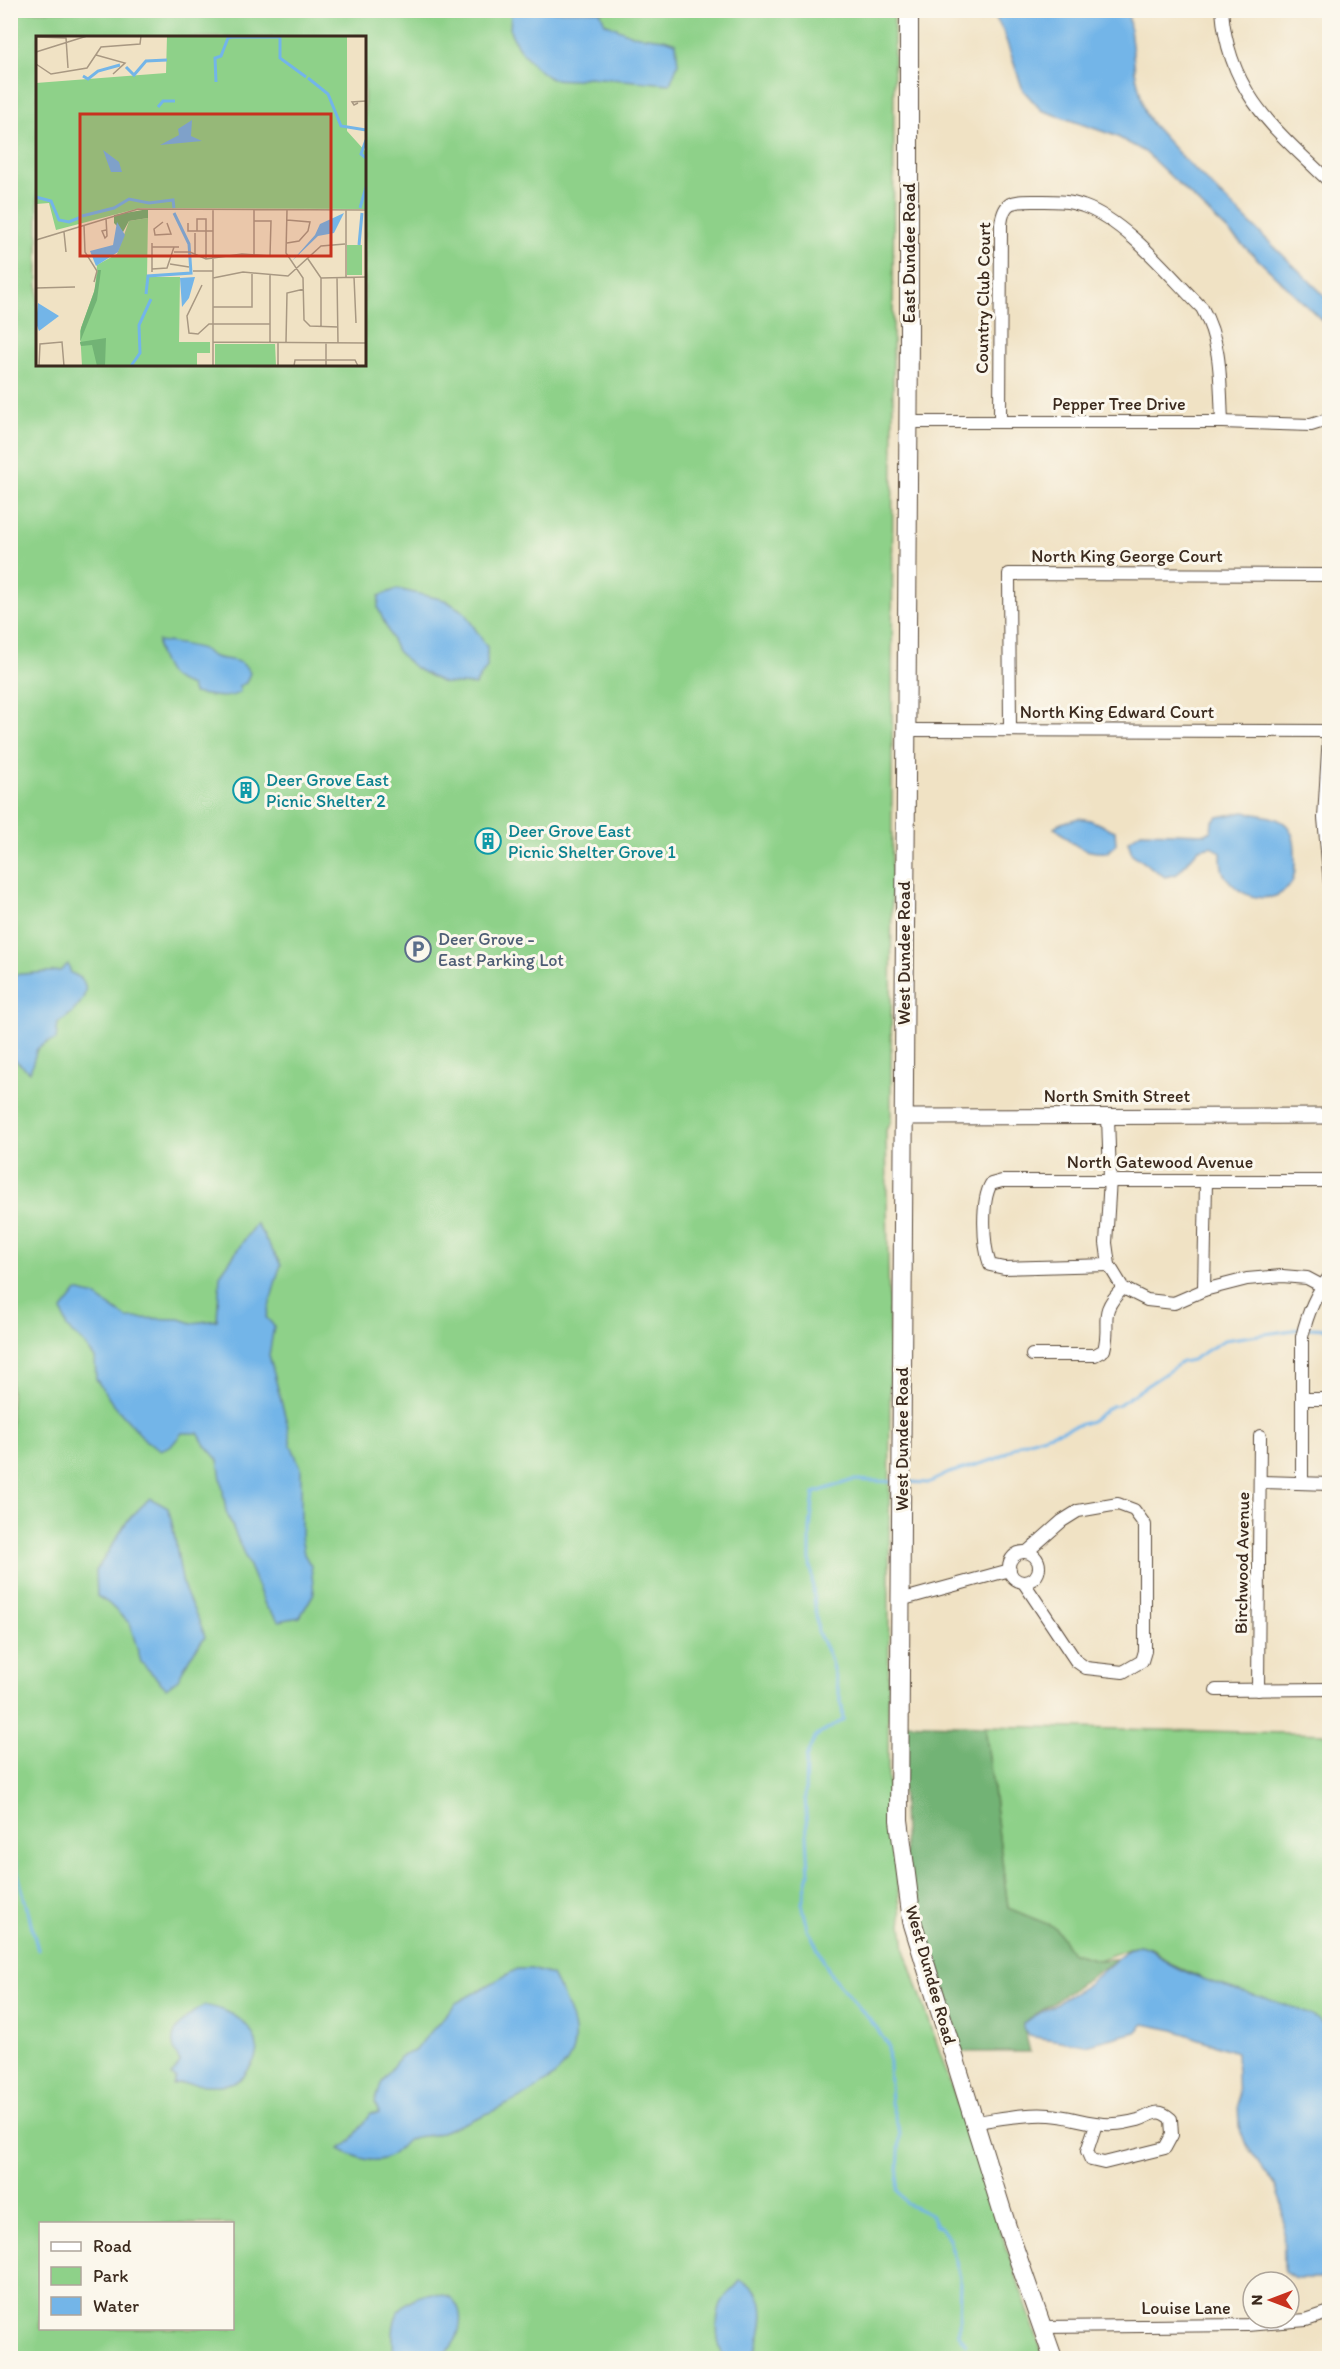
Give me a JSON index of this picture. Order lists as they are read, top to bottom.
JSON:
{
  "streets": {
    "main road": ["East Dundee Road", "West Dundee Road"],
    "street": [
      "Country Club Court",
      "Pepper Tree Drive",
      "North King George Court",
      "North King Edward Court",
      "North Smith Street",
      "North Gatewood Avenue",
      "Birchwood Avenue",
      "Louise Lane"
    ]
  },
  "crossings": [
    ["East Dundee Road", "Pepper Tree Drive"],
    ["East Dundee Road", "West Dundee Road"],
    ["Country Club Court", "Pepper Tree Drive"],
    ["North King George Court", "North King Edward Court"],
    ["North King Edward Court", "West Dundee Road"],
    ["West Dundee Road", "North Smith Street"],
    ["West Dundee Road", "Louise Lane"]
  ],
  "places": {
    "building": ["Deer Grove East Picnic Shelter 2", "Deer Grove East Picnic Shelter Grove 1"],
    "parking": ["Deer Grove - East Parking Lot"]
  },
  "legend": ["Road", "Park", "Water"],
  "north": "left"
}
